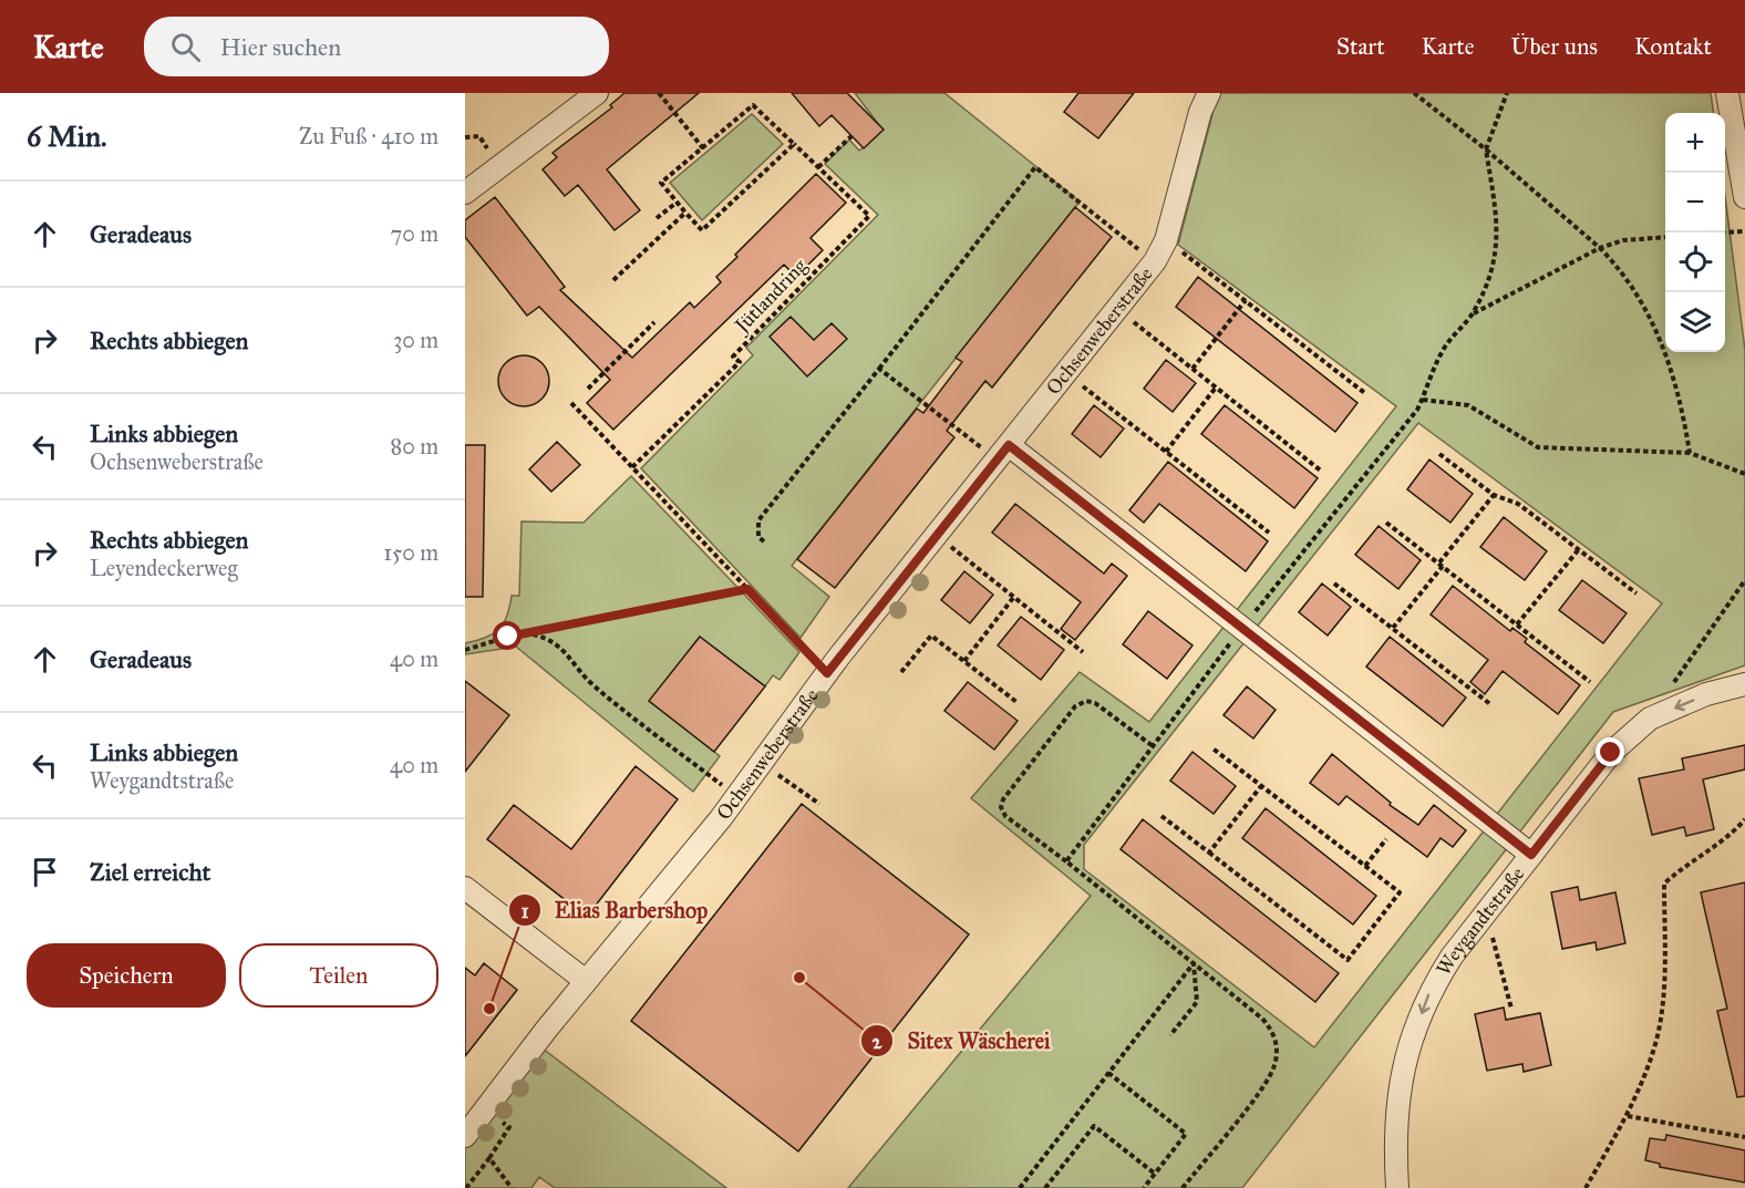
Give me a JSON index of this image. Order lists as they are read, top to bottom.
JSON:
{
  "streets": {
    "street": ["Ochsenweberstraße", "Weygandtstraße"],
    "path": ["Jütlandring"]
  },
  "one_way": ["Weygandtstraße"],
  "places": ["Sitex Wäscherei", "Elias Barbershop"],
  "page": {
    "header": "Karte",
    "search": "Hier suchen",
    "nav": [
      "Start",
      "Karte",
      "Über uns",
      "Kontakt"
    ],
    "heading": ["6 Min.", "Zu Fuß · 410 m"],
    "map_buttons": ["+", "−"],
    "list": [
      ["Geradeaus", "70 m"],
      ["Rechts abbiegen", "30 m"],
      ["Links abbiegen", "Ochsenweberstraße", "80 m"],
      ["Rechts abbiegen", "Leyendeckerweg", "150 m"],
      ["Geradeaus", "40 m"],
      ["Links abbiegen", "Weygandtstraße", "40 m"],
      "Ziel erreicht"
    ],
    "buttons": ["Speichern", "Teilen"]
  }
}
